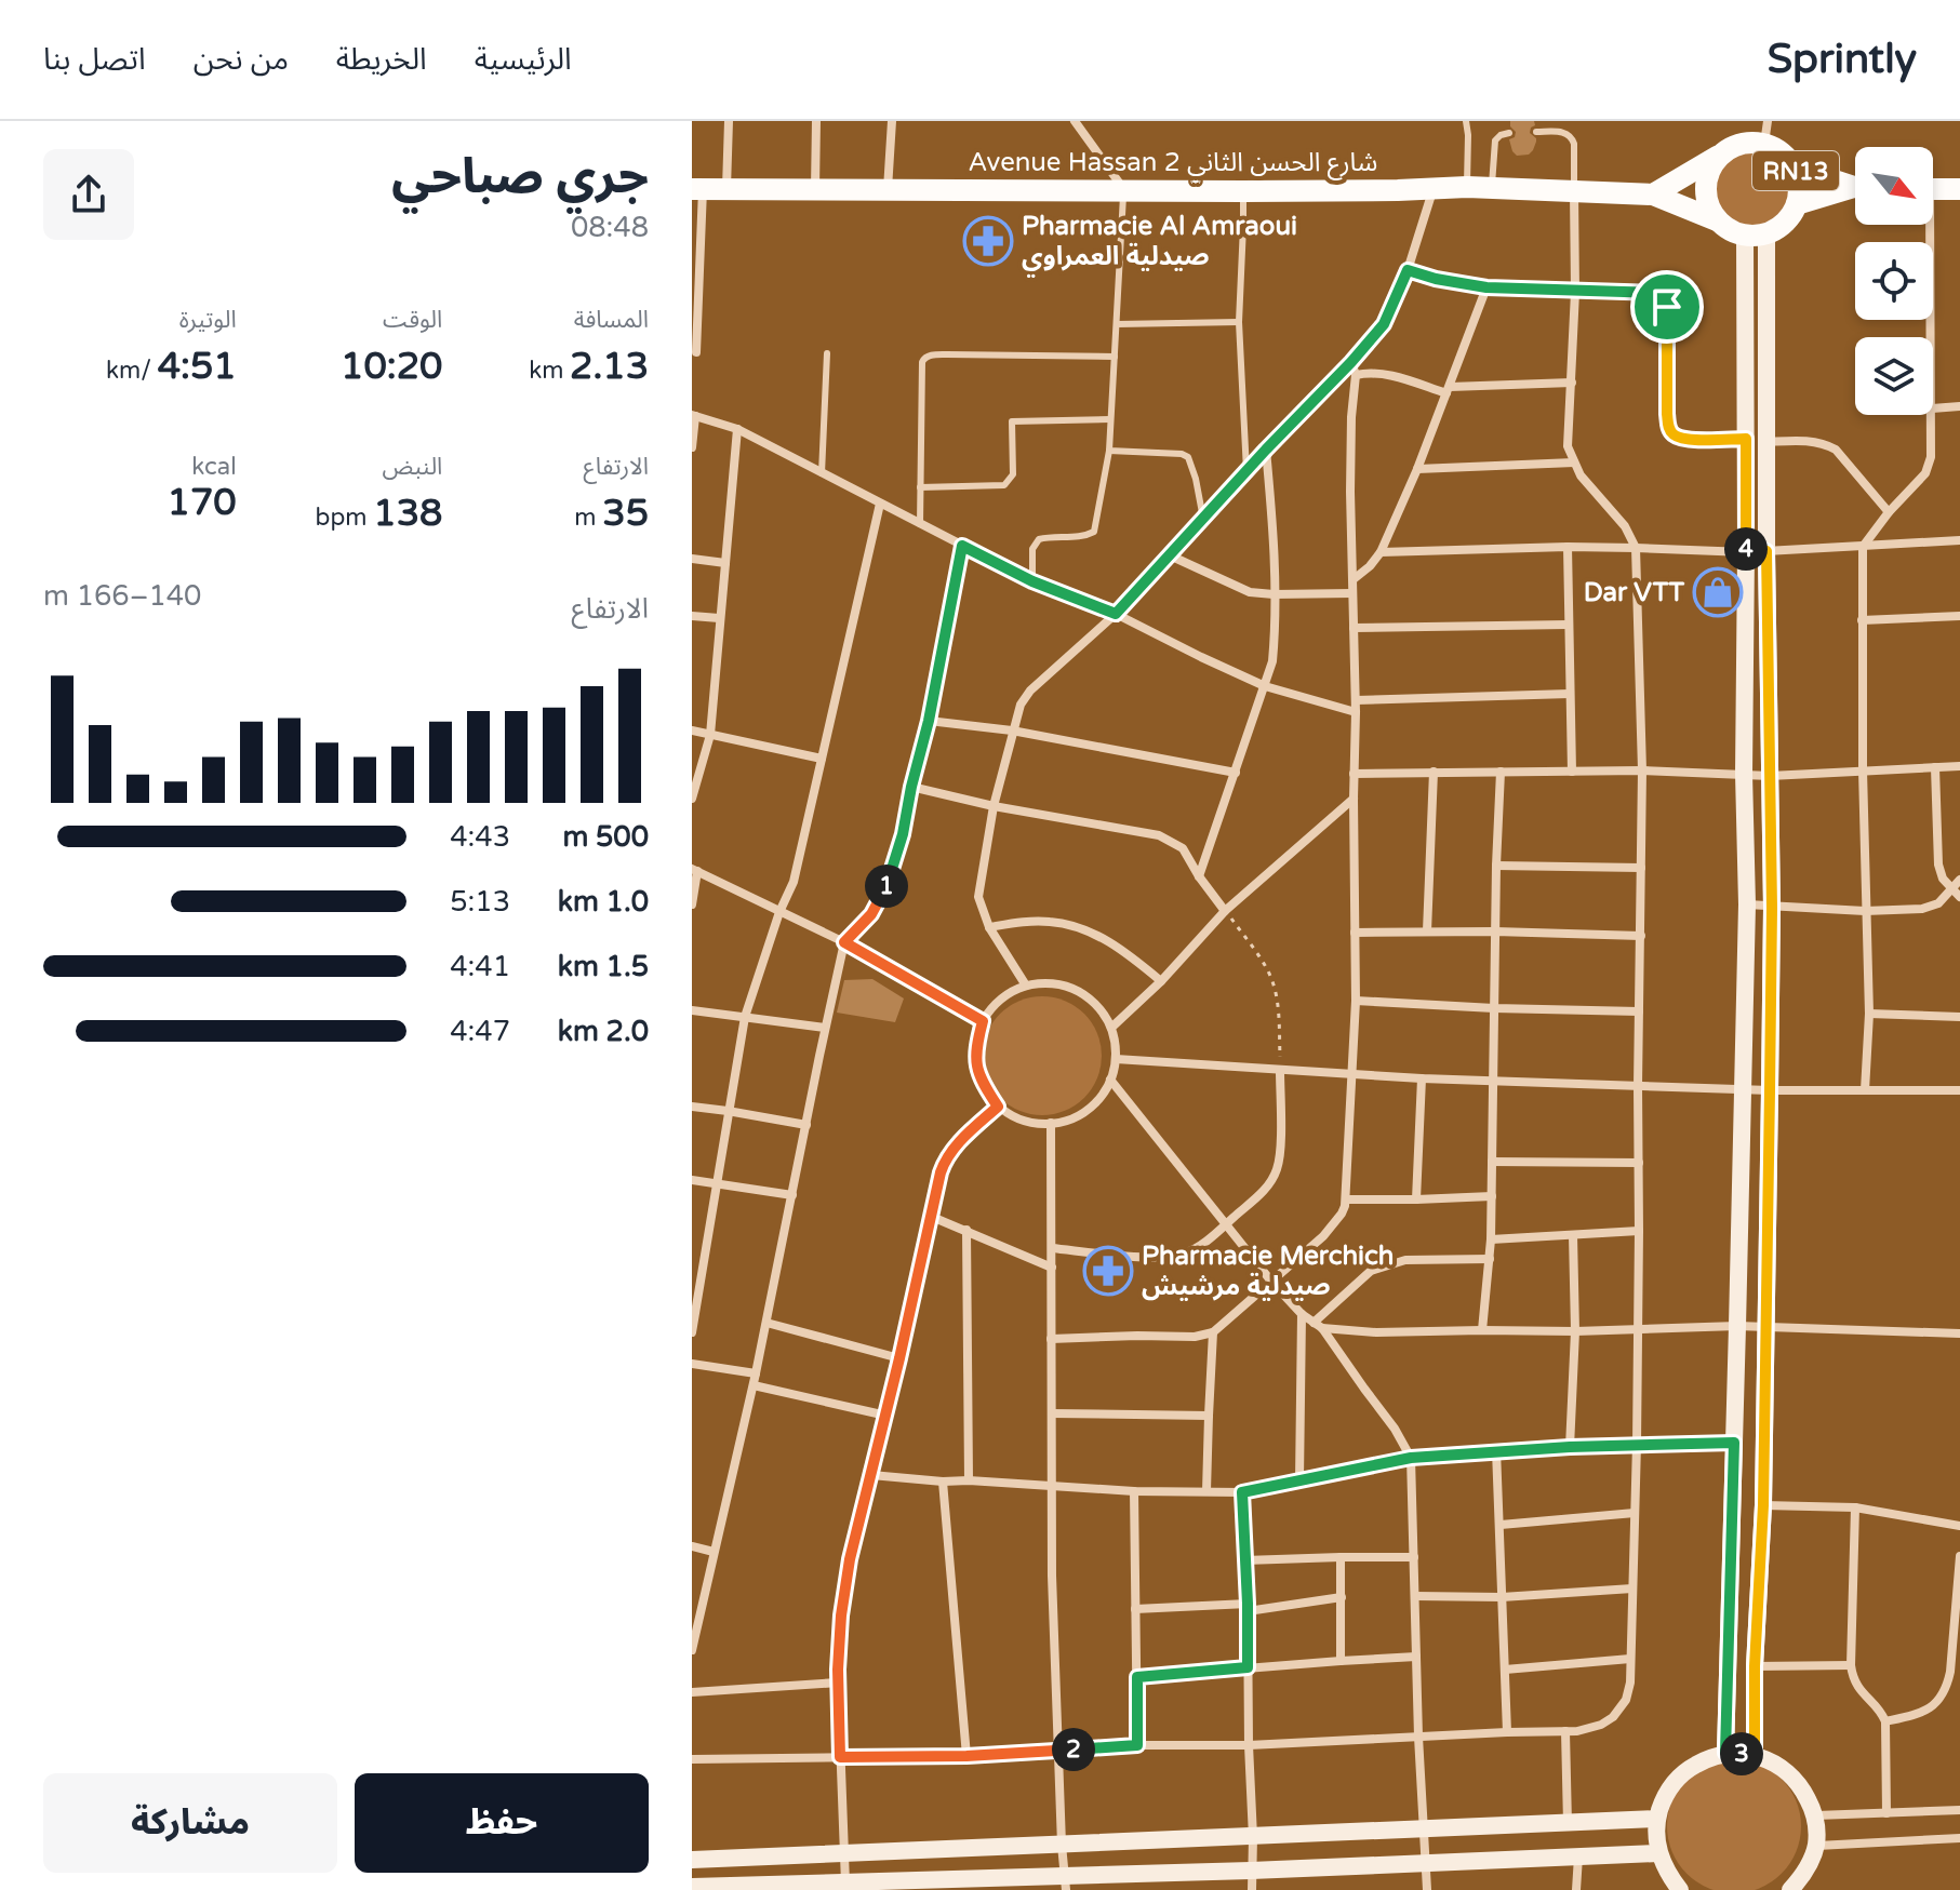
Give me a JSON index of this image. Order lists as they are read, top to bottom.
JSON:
{
  "streets": {
    "main road": ["Avenue Hassan 2 شارع الحسن الثاني", "RN13"]
  },
  "crossings": [
    ["Avenue Hassan 2 شارع الحسن الثاني", "RN13"]
  ],
  "places": {
    "pharmacy": ["Pharmacie Al Amraoui صيدلية العمراوي", "Pharmacie Merchich صيدلية مرشيش"],
    "shop": ["Dar VTT"]
  },
  "north": "bottom right",
  "page": {
    "header": "Sprintly",
    "nav": [
      "الرئيسية",
      "الخريطة",
      "من نحن",
      "اتصل بنا"
    ],
    "heading": ["جري صباحي", "08:48"],
    "stats": [
      ["المسافة", "2.13 km"],
      ["الوقت", "10:20"],
      ["الوتيرة", "4:51 /km"],
      ["الارتفاع", "35 m"],
      ["النبض", "138 bpm"],
      ["kcal", "170"]
    ],
    "pins": [
      "4",
      "1",
      "2",
      "3"
    ],
    "chart": ["الارتفاع", "140–166 m"],
    "list": [
      {
        "name": "500 m",
        "note": "4:43"
      },
      {
        "name": "1.0 km",
        "note": "5:13"
      },
      {
        "name": "1.5 km",
        "note": "4:41"
      },
      {
        "name": "2.0 km",
        "note": "4:47"
      }
    ],
    "buttons": ["حفظ", "مشاركة"]
  }
}
